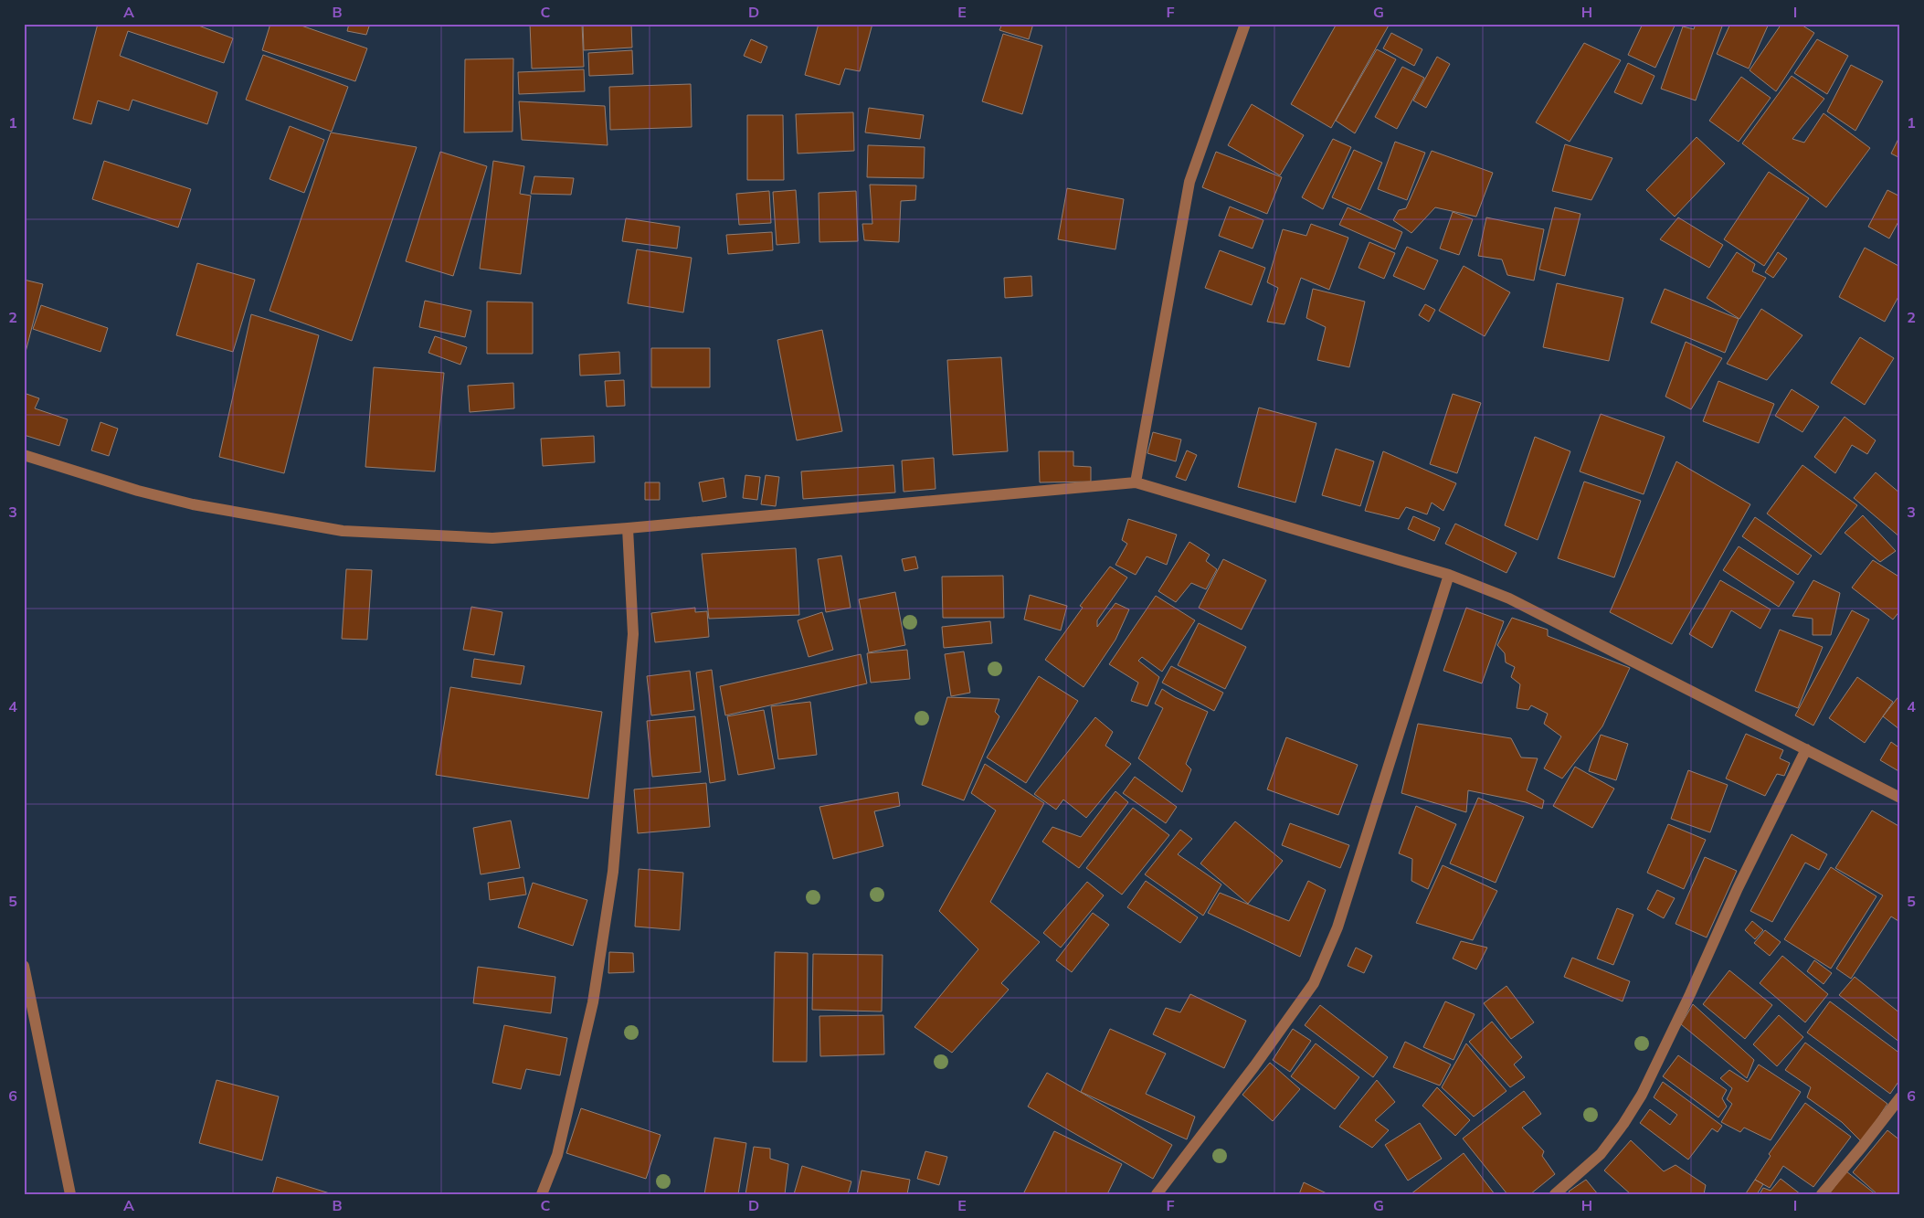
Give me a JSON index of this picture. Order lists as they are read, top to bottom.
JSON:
{
  "grid": {
    "columns": [
      "A",
      "B",
      "C",
      "D",
      "E",
      "F",
      "G",
      "H",
      "I"
    ],
    "rows": [
      "1",
      "2",
      "3",
      "4",
      "5",
      "6"
    ]
  }
}
